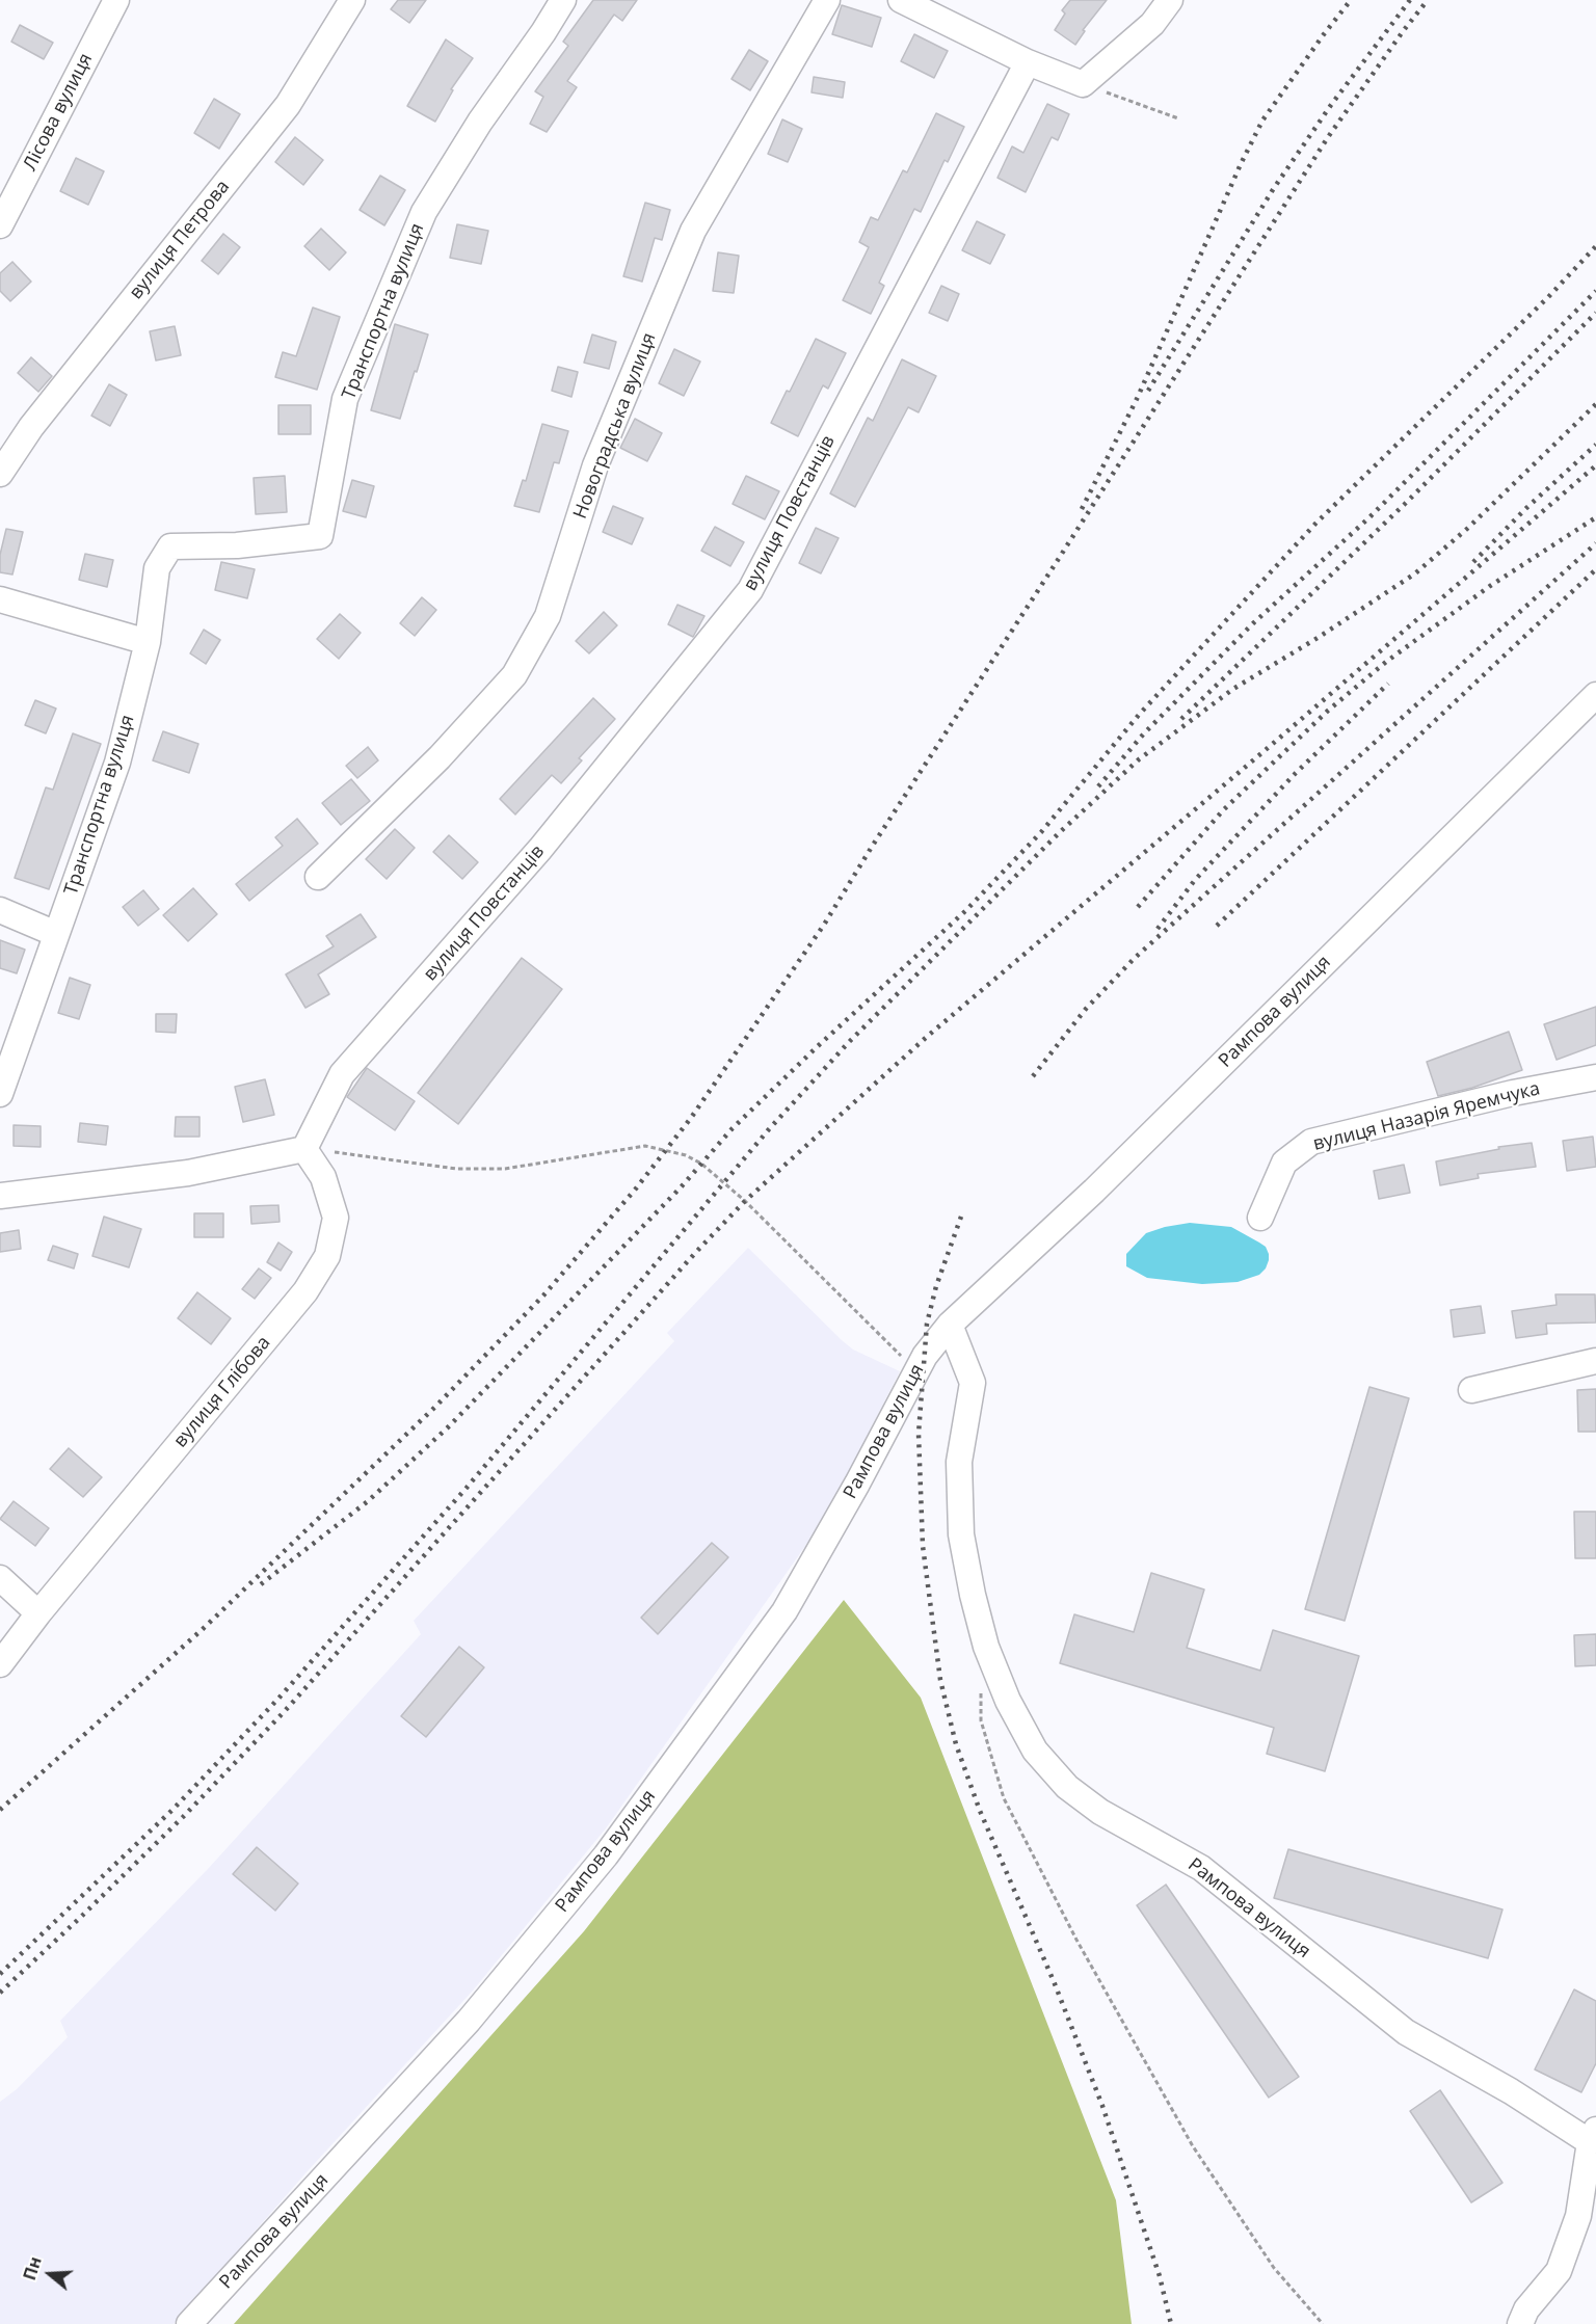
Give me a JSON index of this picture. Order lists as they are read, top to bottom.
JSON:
{
  "streets": {
    "street": [
      "Лісова вулиця",
      "вулиця Петрова",
      "Транспортна вулиця",
      "Новоградська вулиця",
      "вулиця Повстанців",
      "Рампова вулиця",
      "вулиця Назарія Яремчука",
      "вулиця Глібова"
    ]
  },
  "crossings": [
    ["вулиця Повстанців", "вулиця Глібова"]
  ],
  "north": "left"
}
